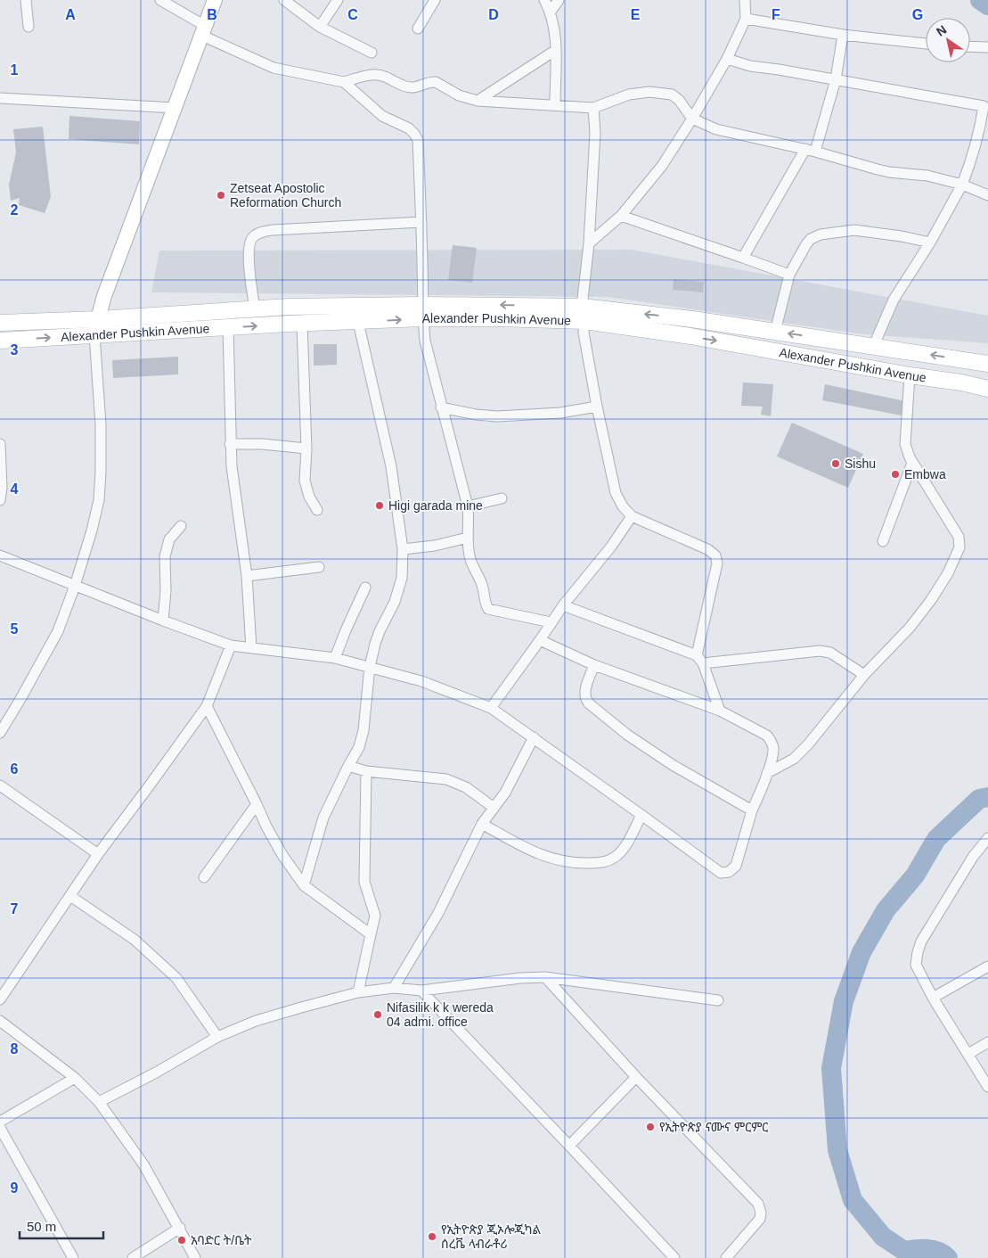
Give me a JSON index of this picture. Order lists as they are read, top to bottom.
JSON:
{
  "streets": {
    "main road": ["Alexander Pushkin Avenue"]
  },
  "places": [
    "Zetseat Apostolic Reformation Church",
    "Sishu",
    "Embwa",
    "Higi garada mine",
    "Nifasilik k k wereda 04 admi. office",
    "የኢትዮጵያ ናሙና ምርምር",
    "የኢትዮጵያ ጂኦሎጂካል ሰረቬ ላብራቶሪ",
    "አባድር ት/ቤት"
  ],
  "scale_bar": "50 m",
  "north": "top left",
  "grid": {
    "columns": [
      "A",
      "B",
      "C",
      "D",
      "E",
      "F",
      "G"
    ],
    "rows": [
      "1",
      "2",
      "3",
      "4",
      "5",
      "6",
      "7",
      "8",
      "9"
    ]
  }
}
